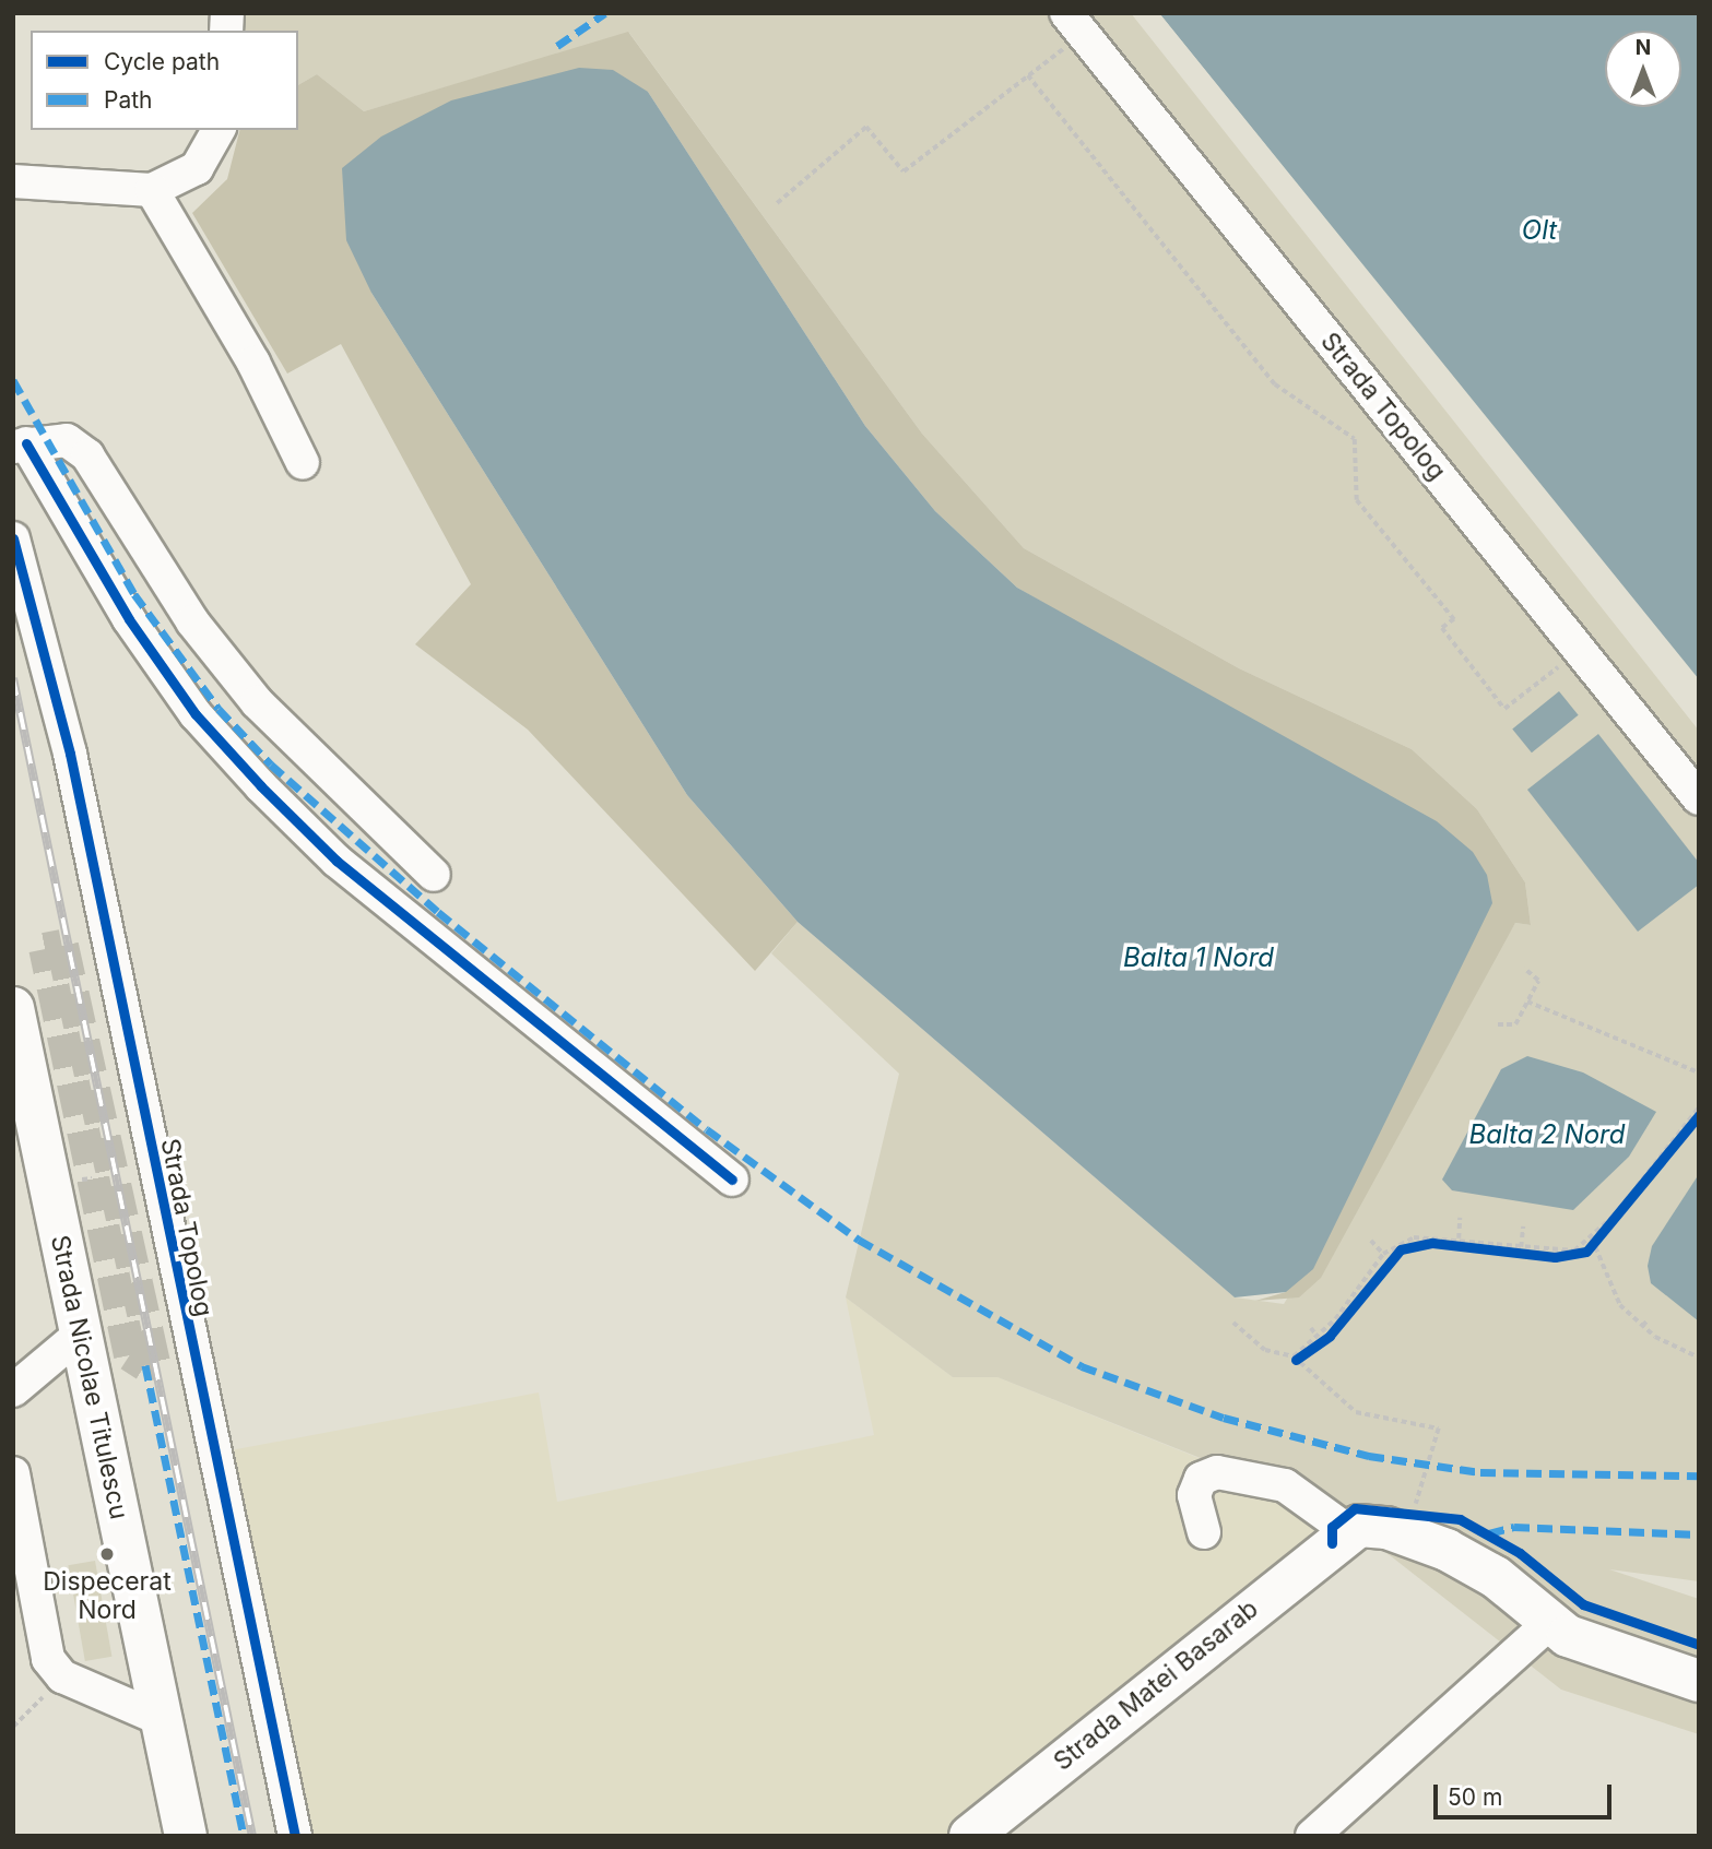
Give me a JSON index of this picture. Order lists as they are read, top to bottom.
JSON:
{
  "streets": {
    "main road": ["Strada Nicolae Titulescu", "Strada Matei Basarab"],
    "street": ["Strada Topolog"]
  },
  "water": ["Olt", "Balta 1 Nord", "Balta 2 Nord"],
  "places": ["Dispecerat Nord"],
  "legend": ["Cycle path", "Path"],
  "scale_bar": "50 m",
  "north": "top"
}
